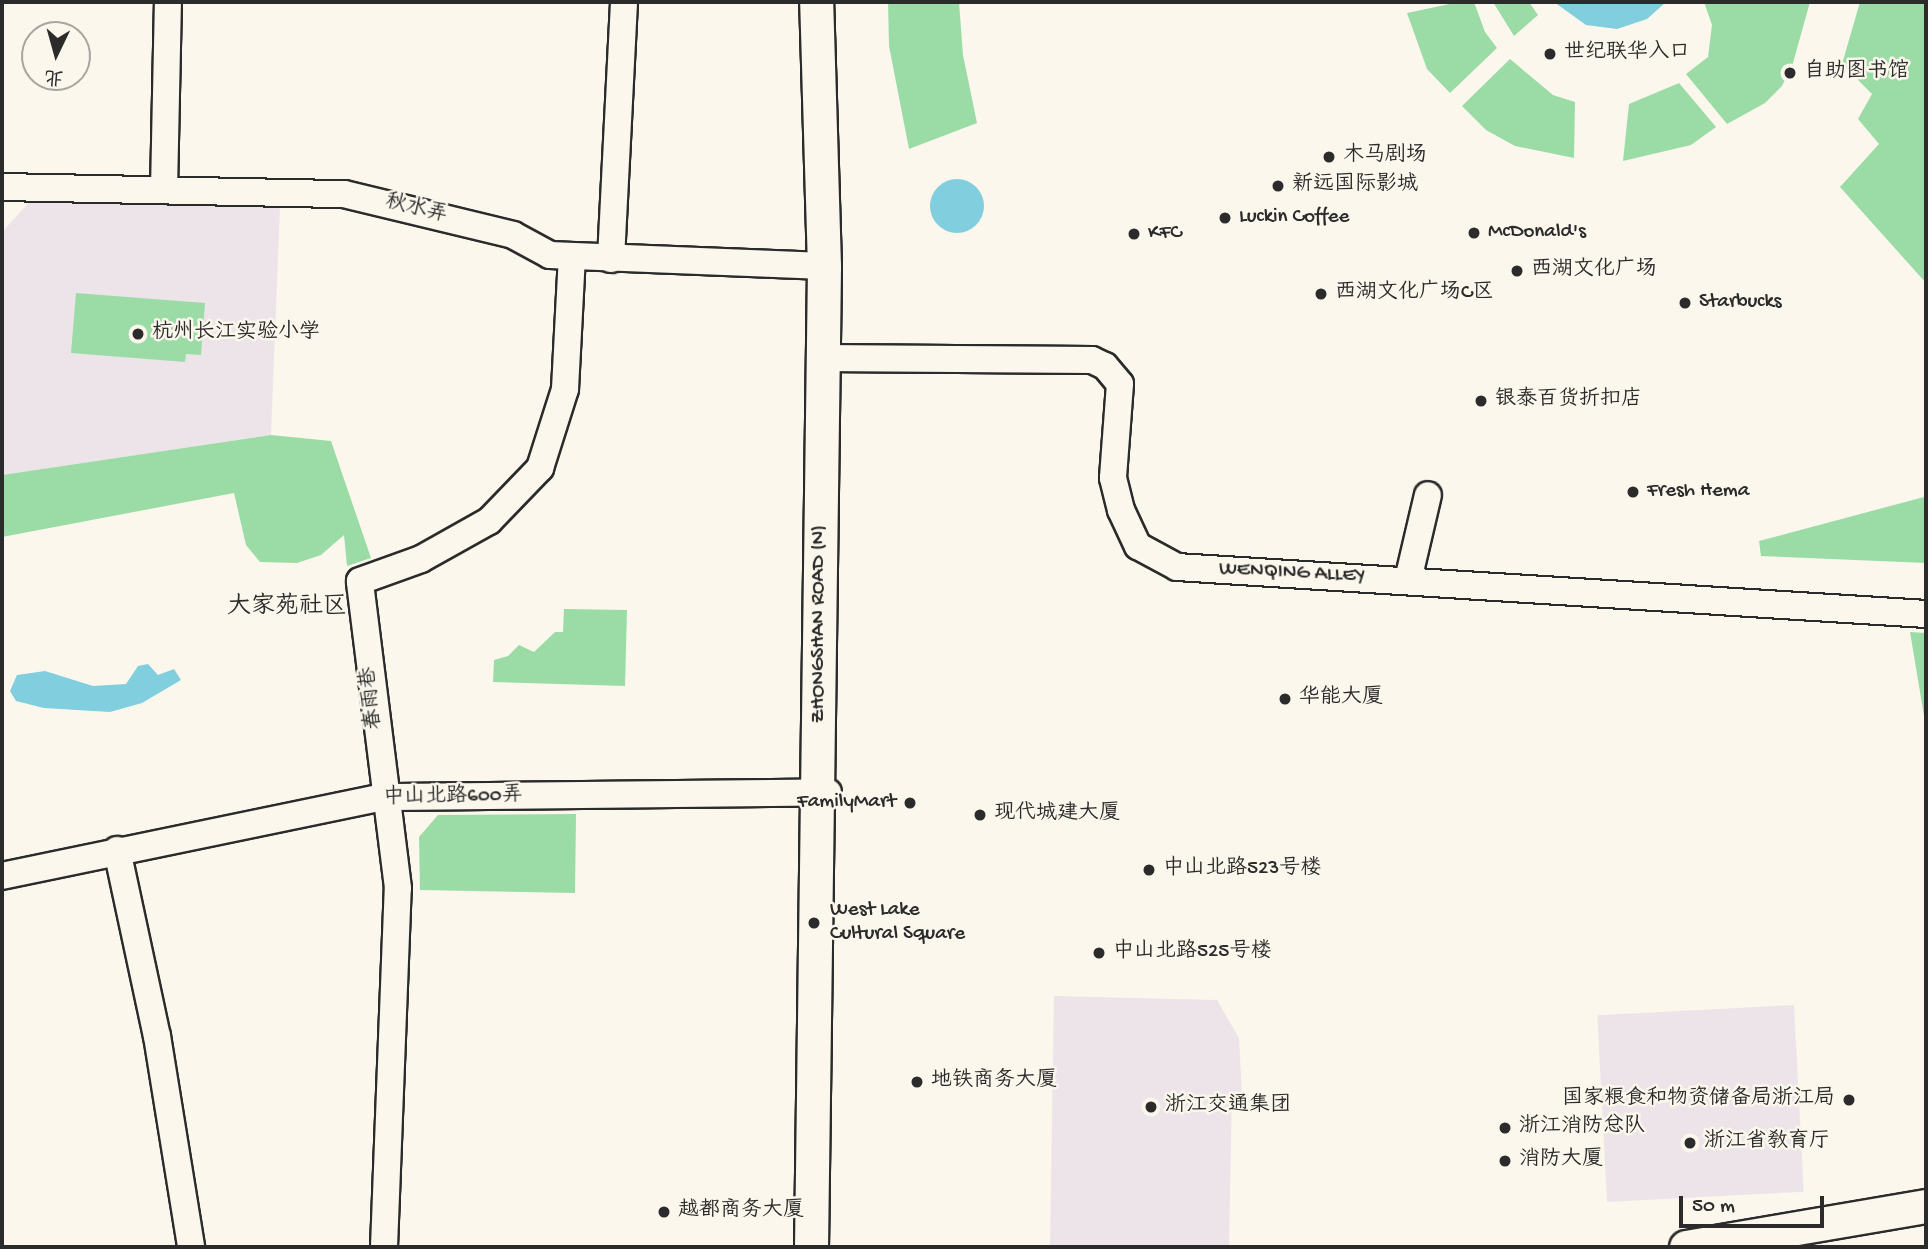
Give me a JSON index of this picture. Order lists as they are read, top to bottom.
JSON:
{
  "streets": {
    "main road": ["ZHONGSHAN ROAD (N)"],
    "street": [
      "秋水弄",
      "WENQING ALLEY",
      "春雨巷",
      "中山北路600弄"
    ]
  },
  "crossings": [
    ["秋水弄", "ZHONGSHAN ROAD (N)"],
    ["秋水弄", "春雨巷"],
    ["WENQING ALLEY", "ZHONGSHAN ROAD (N)"],
    ["ZHONGSHAN ROAD (N)", "中山北路600弄"],
    ["春雨巷", "中山北路600弄"]
  ],
  "districts": ["大家苑社区"],
  "places": [
    "世纪联华入口",
    "自助图书馆",
    "木马剧场",
    "新远国际影城",
    "Luckin Coffee",
    "McDonald's",
    "KFC",
    "西湖文化广场",
    "西湖文化广场C区",
    "Starbucks",
    "杭州长江实验小学",
    "银泰百货折扣店",
    "Fresh Hema",
    "华能大厦",
    "FamilyMart",
    "现代城建大厦",
    "中山北路523号楼",
    "West Lake Cultural Square",
    "中山北路525号楼",
    "地铁商务大厦",
    "国家粮食和物资储备局浙江局",
    "浙江交通集团",
    "浙江消防总队",
    "浙江省教育厅",
    "消防大厦",
    "越都商务大厦"
  ],
  "scale_bar": "50 m",
  "north": "bottom"
}
